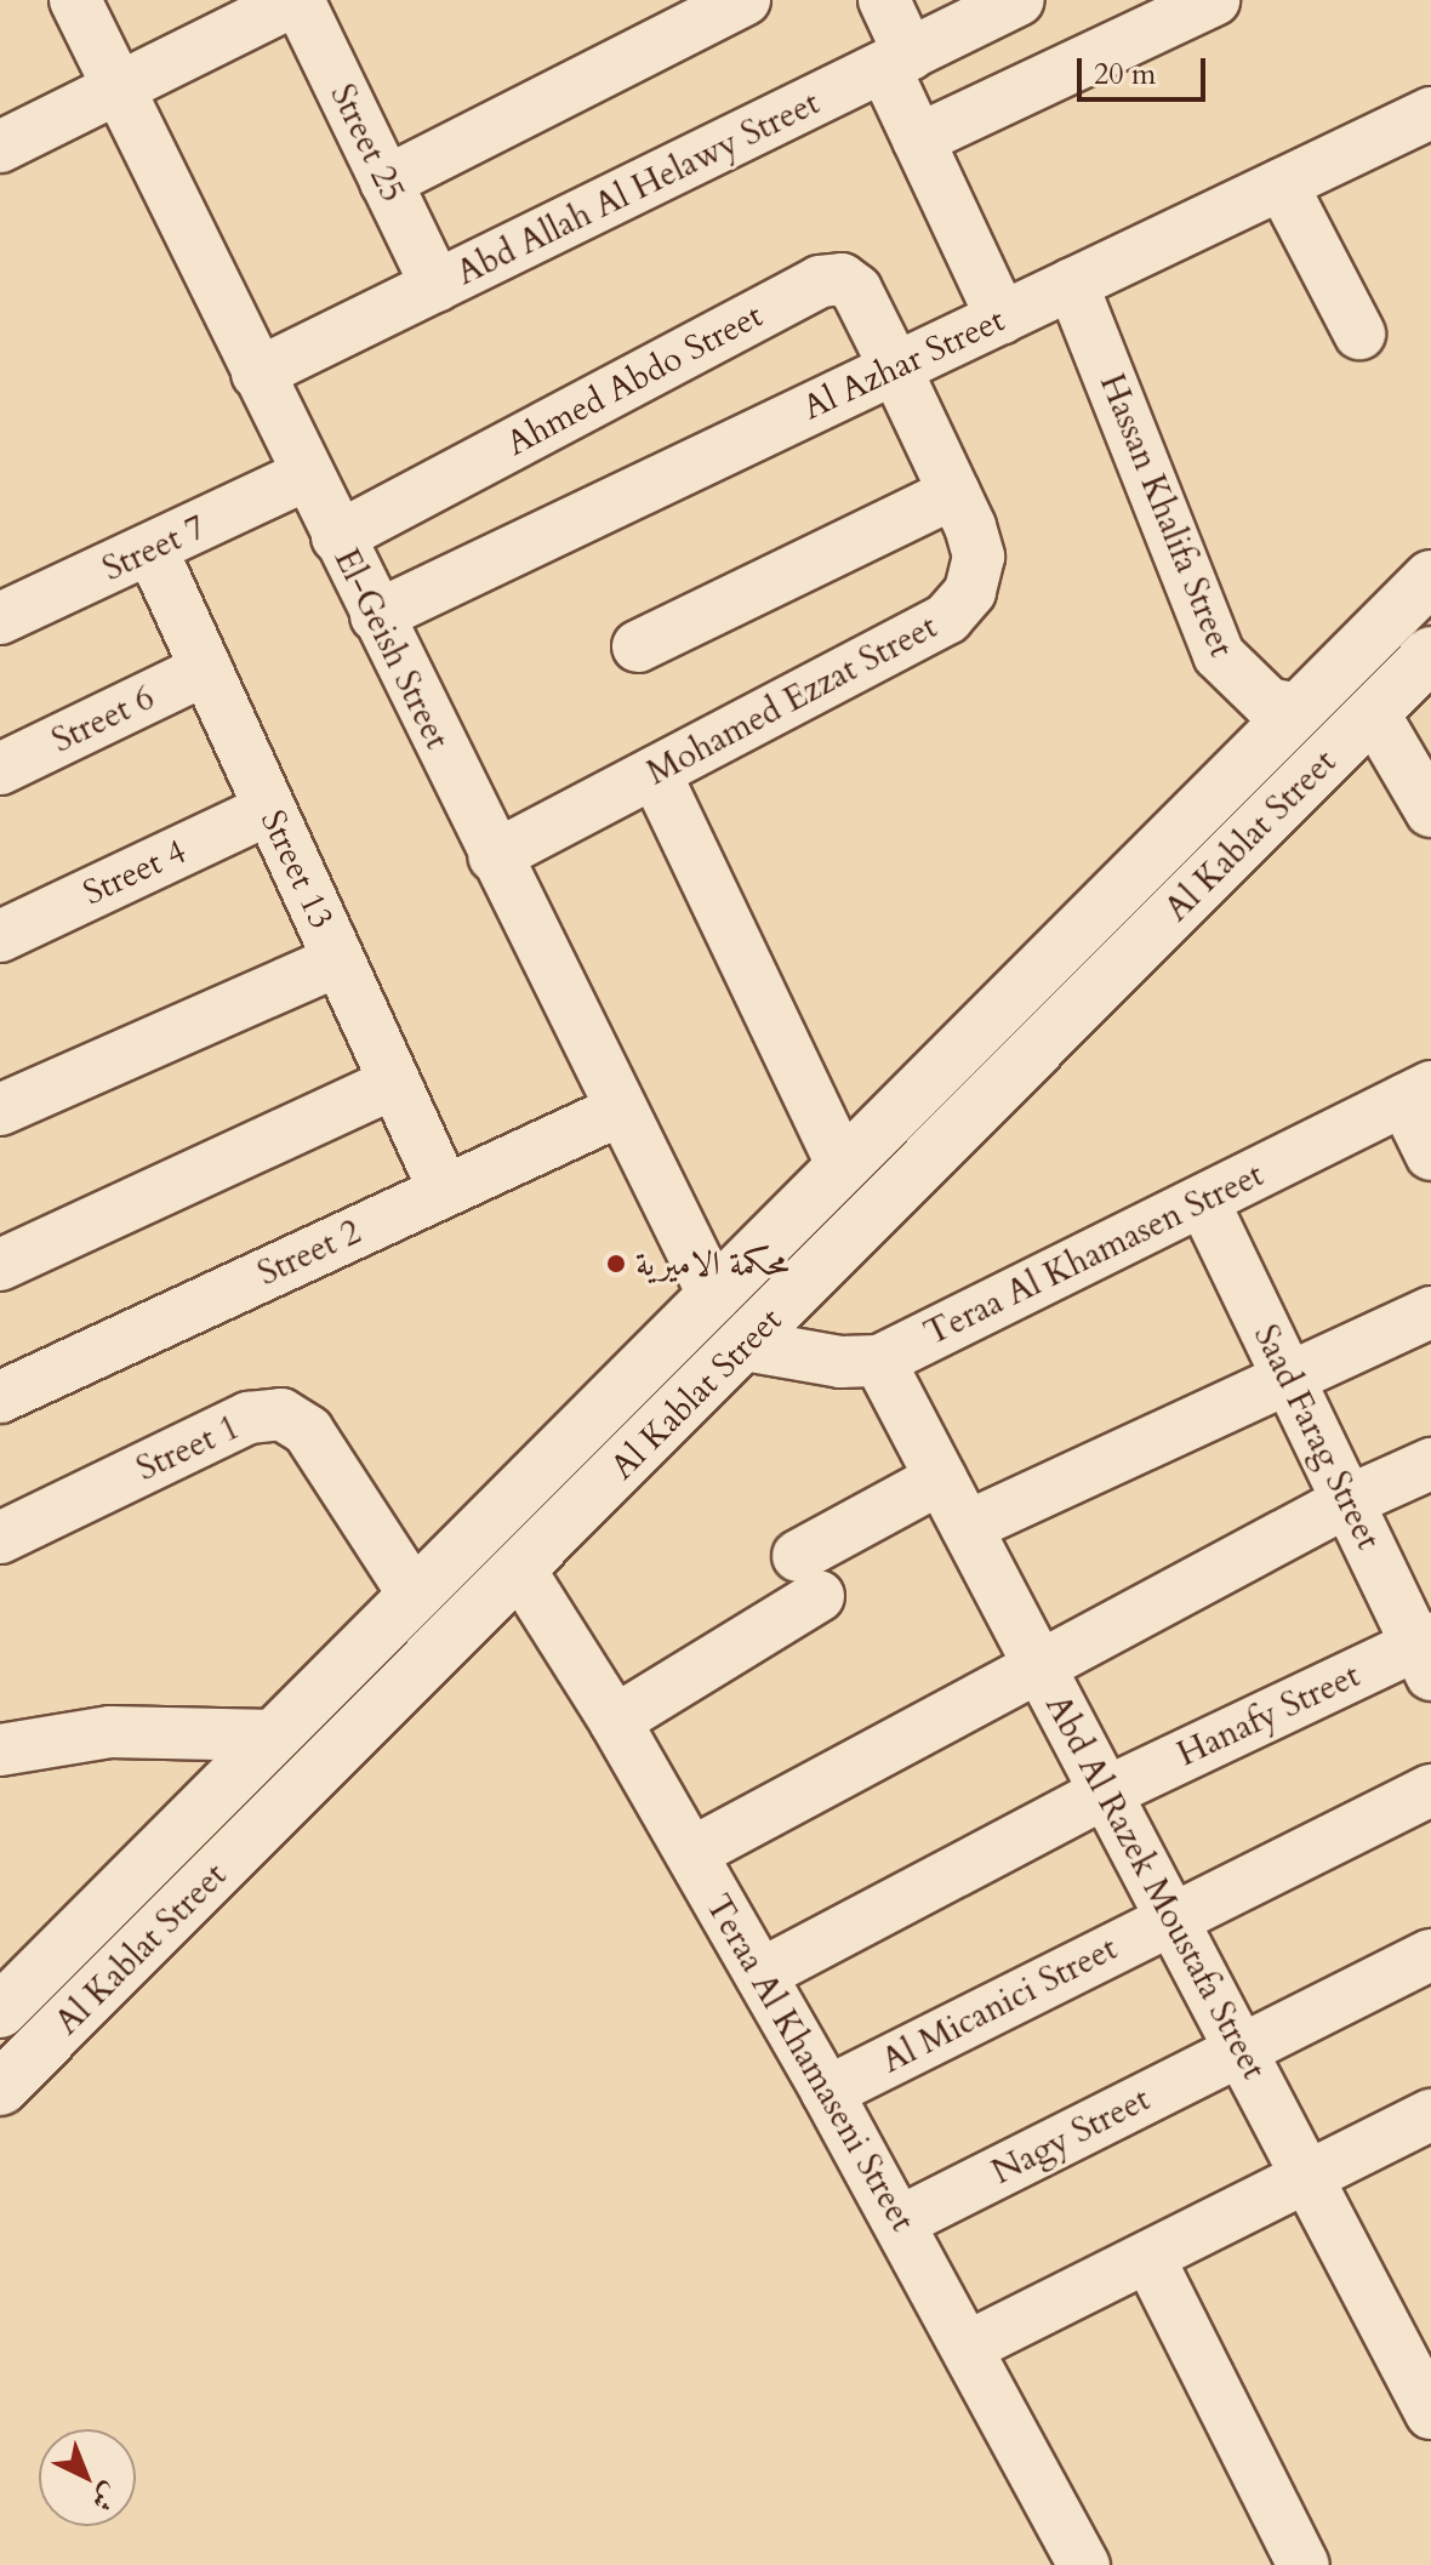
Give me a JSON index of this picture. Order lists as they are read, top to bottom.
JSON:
{
  "streets": {
    "main road": ["Al Kablat Street"],
    "street": [
      "Street 25",
      "Abd Allah Al Helawy Street",
      "Al Azhar Street",
      "Ahmed Abdo Street",
      "Hassan Khalifa Street",
      "Street 7",
      "El-Geish Street",
      "Mohamed Ezzat Street",
      "Street 6",
      "Street 13",
      "Street 4",
      "Street 2",
      "Teraa Al Khamasen Street",
      "Saad Farag Street",
      "Street 1",
      "Hanafy Street",
      "Abd Al Razek Moustafa Street",
      "Al Micanici Street",
      "Teraa Al Khamaseni Street",
      "Nagy Street"
    ]
  },
  "crossings": [
    ["Street 25", "Abd Allah Al Helawy Street"],
    ["Abd Allah Al Helawy Street", "El-Geish Street"],
    ["Al Azhar Street", "Ahmed Abdo Street"],
    ["Al Azhar Street", "Hassan Khalifa Street"],
    ["Al Azhar Street", "El-Geish Street"],
    ["Al Azhar Street", "Mohamed Ezzat Street"],
    ["Ahmed Abdo Street", "El-Geish Street"],
    ["Ahmed Abdo Street", "Mohamed Ezzat Street"],
    ["Hassan Khalifa Street", "Al Kablat Street"],
    ["Street 7", "El-Geish Street"],
    ["Street 7", "Street 13"],
    ["El-Geish Street", "Mohamed Ezzat Street"],
    ["El-Geish Street", "Al Kablat Street"],
    ["El-Geish Street", "Street 2"],
    ["Street 6", "Street 13"],
    ["Al Kablat Street", "Teraa Al Khamasen Street"],
    ["Al Kablat Street", "Street 1"],
    ["Al Kablat Street", "Teraa Al Khamaseni Street"],
    ["Street 13", "Street 4"],
    ["Street 13", "Street 2"],
    ["Teraa Al Khamasen Street", "Saad Farag Street"],
    ["Teraa Al Khamasen Street", "Abd Al Razek Moustafa Street"],
    ["Saad Farag Street", "Hanafy Street"],
    ["Hanafy Street", "Abd Al Razek Moustafa Street"],
    ["Hanafy Street", "Teraa Al Khamaseni Street"],
    ["Abd Al Razek Moustafa Street", "Al Micanici Street"],
    ["Abd Al Razek Moustafa Street", "Nagy Street"],
    ["Al Micanici Street", "Teraa Al Khamaseni Street"],
    ["Teraa Al Khamaseni Street", "Nagy Street"]
  ],
  "places": ["محكمة الاميرية"],
  "scale_bar": "20 m",
  "north": "bottom right"
}
